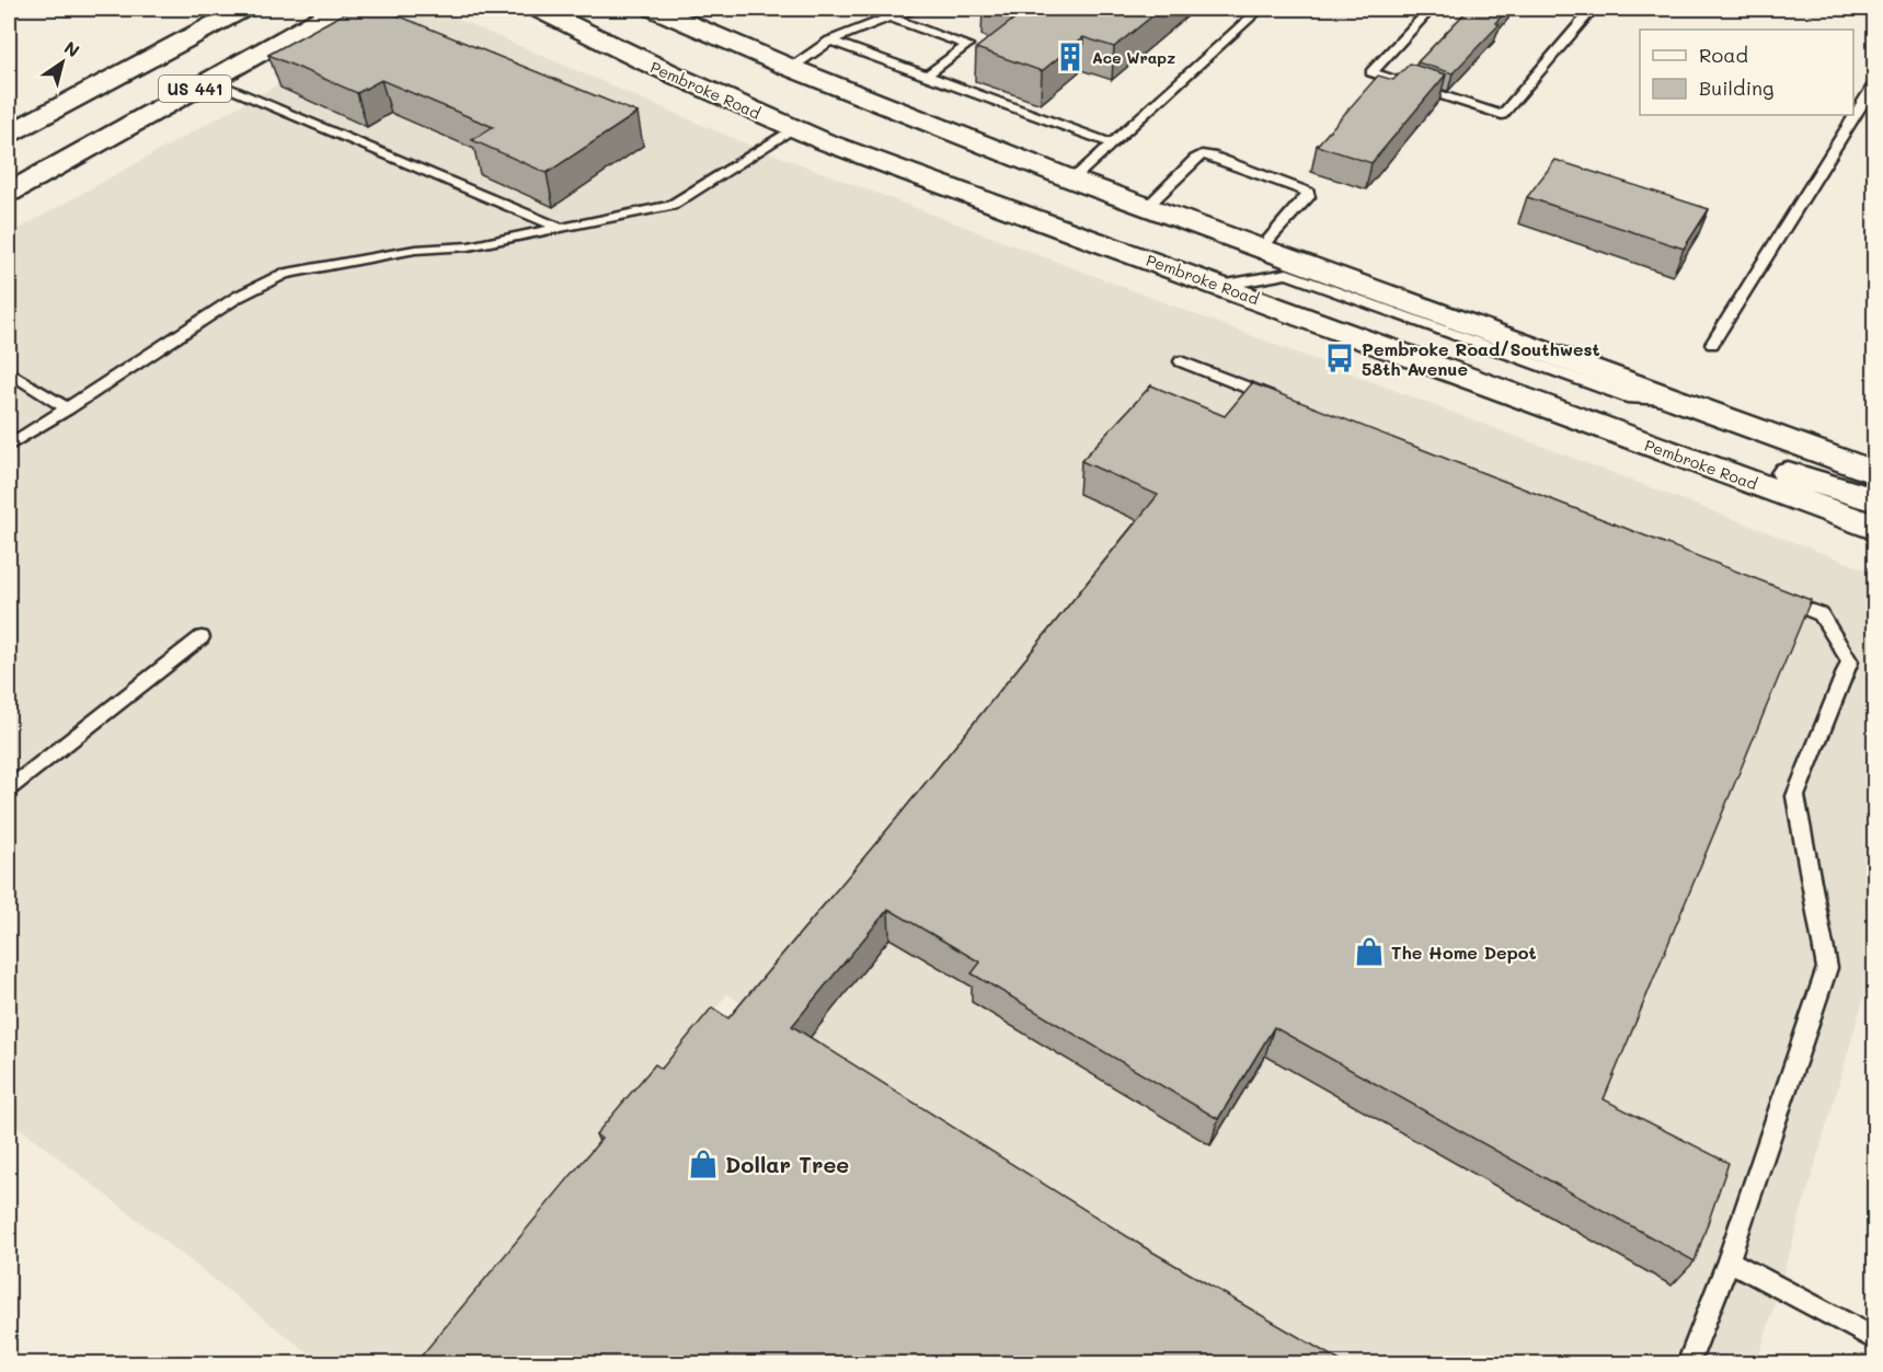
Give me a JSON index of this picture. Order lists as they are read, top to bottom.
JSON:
{
  "streets": {
    "main road": ["US 441", "Pembroke Road"]
  },
  "places": {
    "building": ["Ace Wrapz"],
    "bus stop": ["Pembroke Road/Southwest 58th Avenue"],
    "shop": ["The Home Depot", "Dollar Tree"]
  },
  "legend": ["Road", "Building"],
  "north": "top right"
}
